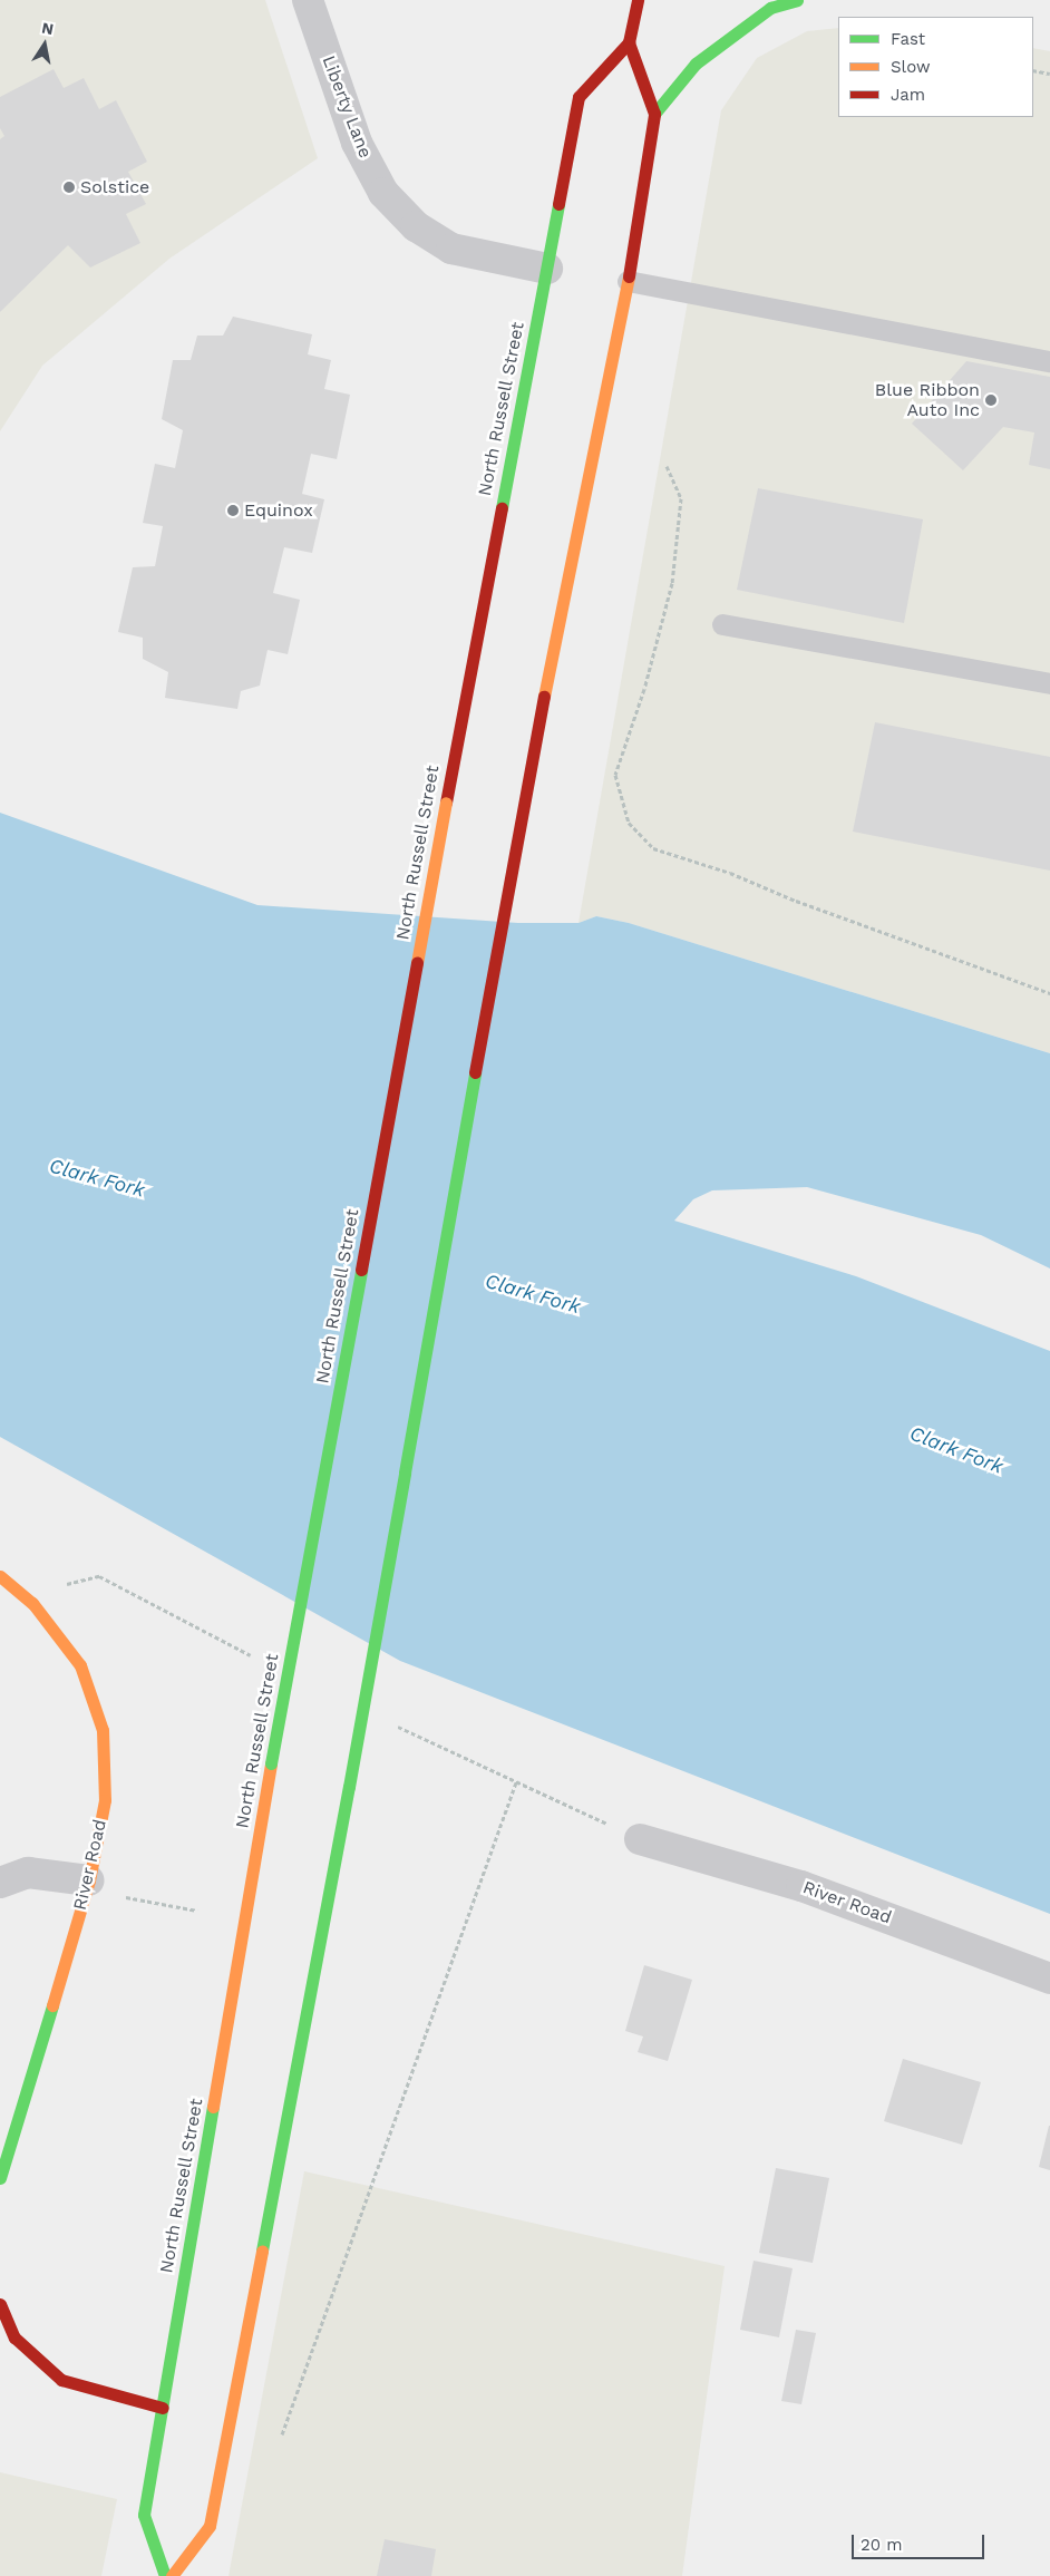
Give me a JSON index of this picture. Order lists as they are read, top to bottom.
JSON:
{
  "streets": {
    "main road": ["North Russell Street", "River Road"],
    "street": ["Liberty Lane"]
  },
  "crossings": [
    ["Liberty Lane", "North Russell Street"]
  ],
  "water": ["Clark Fork"],
  "places": ["Solstice", "Blue Ribbon Auto Inc", "Equinox"],
  "legend": ["Fast", "Slow", "Jam"],
  "scale_bar": "20 m",
  "north": "top"
}
